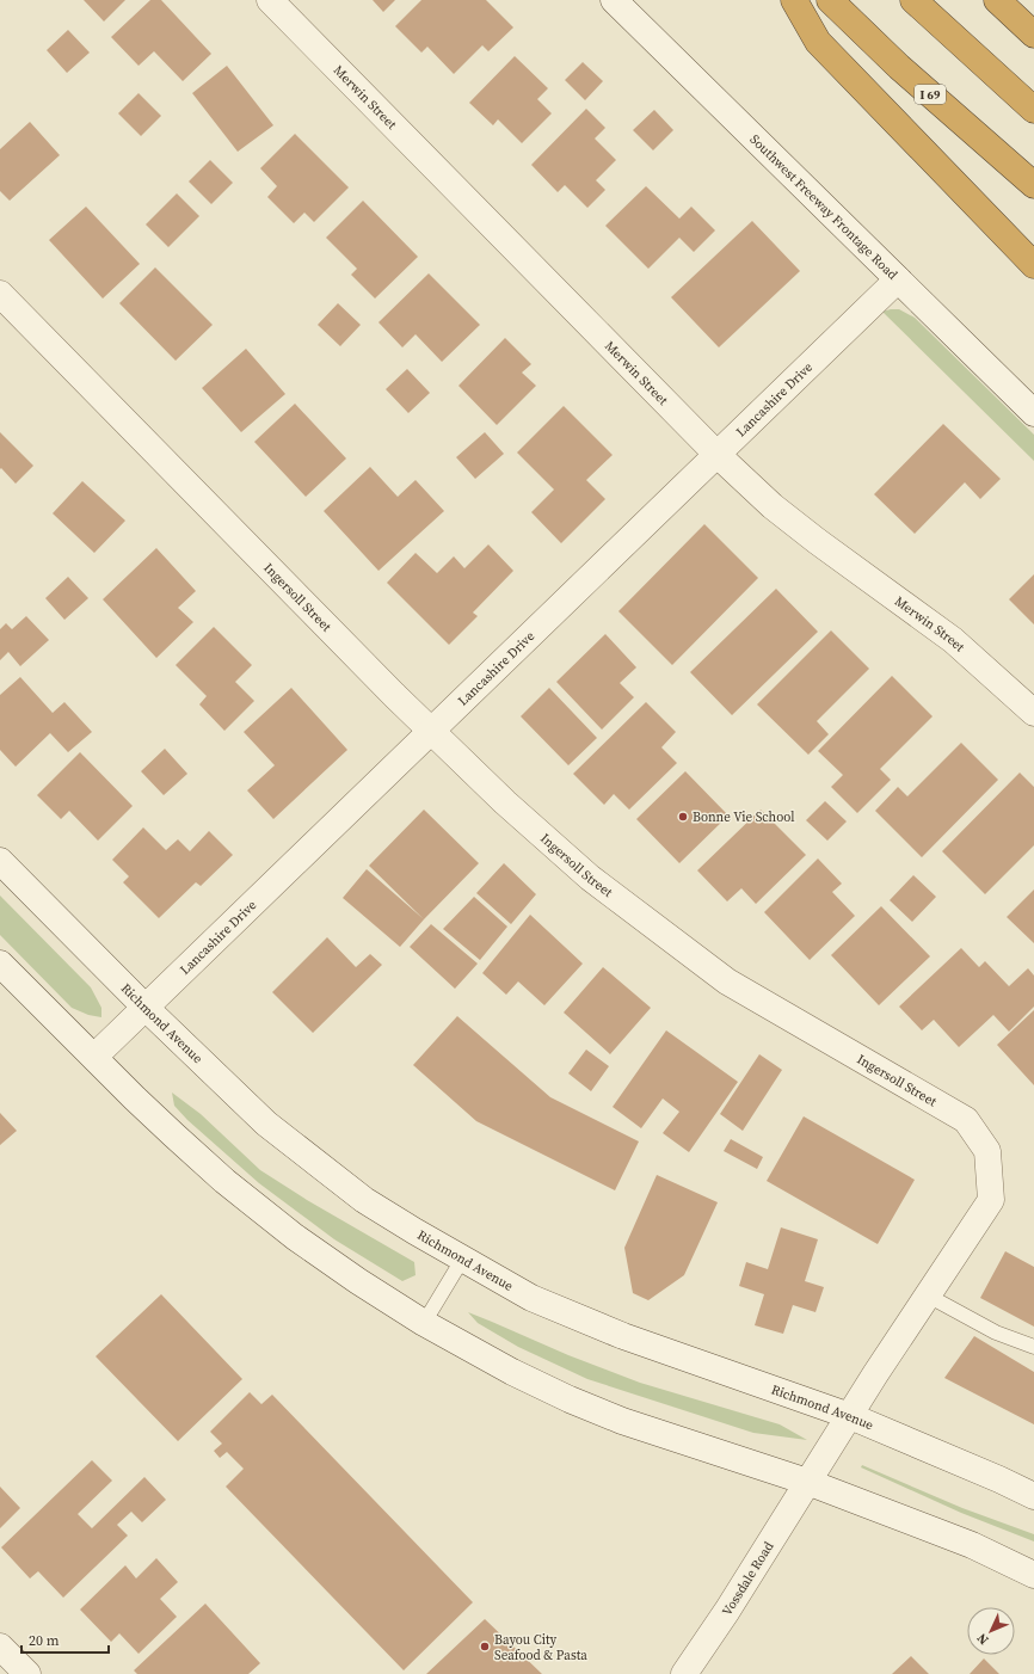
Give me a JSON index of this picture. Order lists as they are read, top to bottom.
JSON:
{
  "streets": {
    "highway": ["I 69"],
    "street": [
      "Merwin Street",
      "Southwest Freeway Frontage Road",
      "Lancashire Drive",
      "Ingersoll Street",
      "Richmond Avenue",
      "Vossdale Road"
    ]
  },
  "crossings": [
    ["Merwin Street", "Lancashire Drive"],
    ["Southwest Freeway Frontage Road", "Lancashire Drive"],
    ["Lancashire Drive", "Ingersoll Street"],
    ["Lancashire Drive", "Richmond Avenue"],
    ["Ingersoll Street", "Richmond Avenue"],
    ["Ingersoll Street", "Vossdale Road"],
    ["Richmond Avenue", "Vossdale Road"]
  ],
  "places": ["Bonne Vie School", "Bayou City Seafood & Pasta"],
  "scale_bar": "20 m",
  "north": "bottom left"
}
